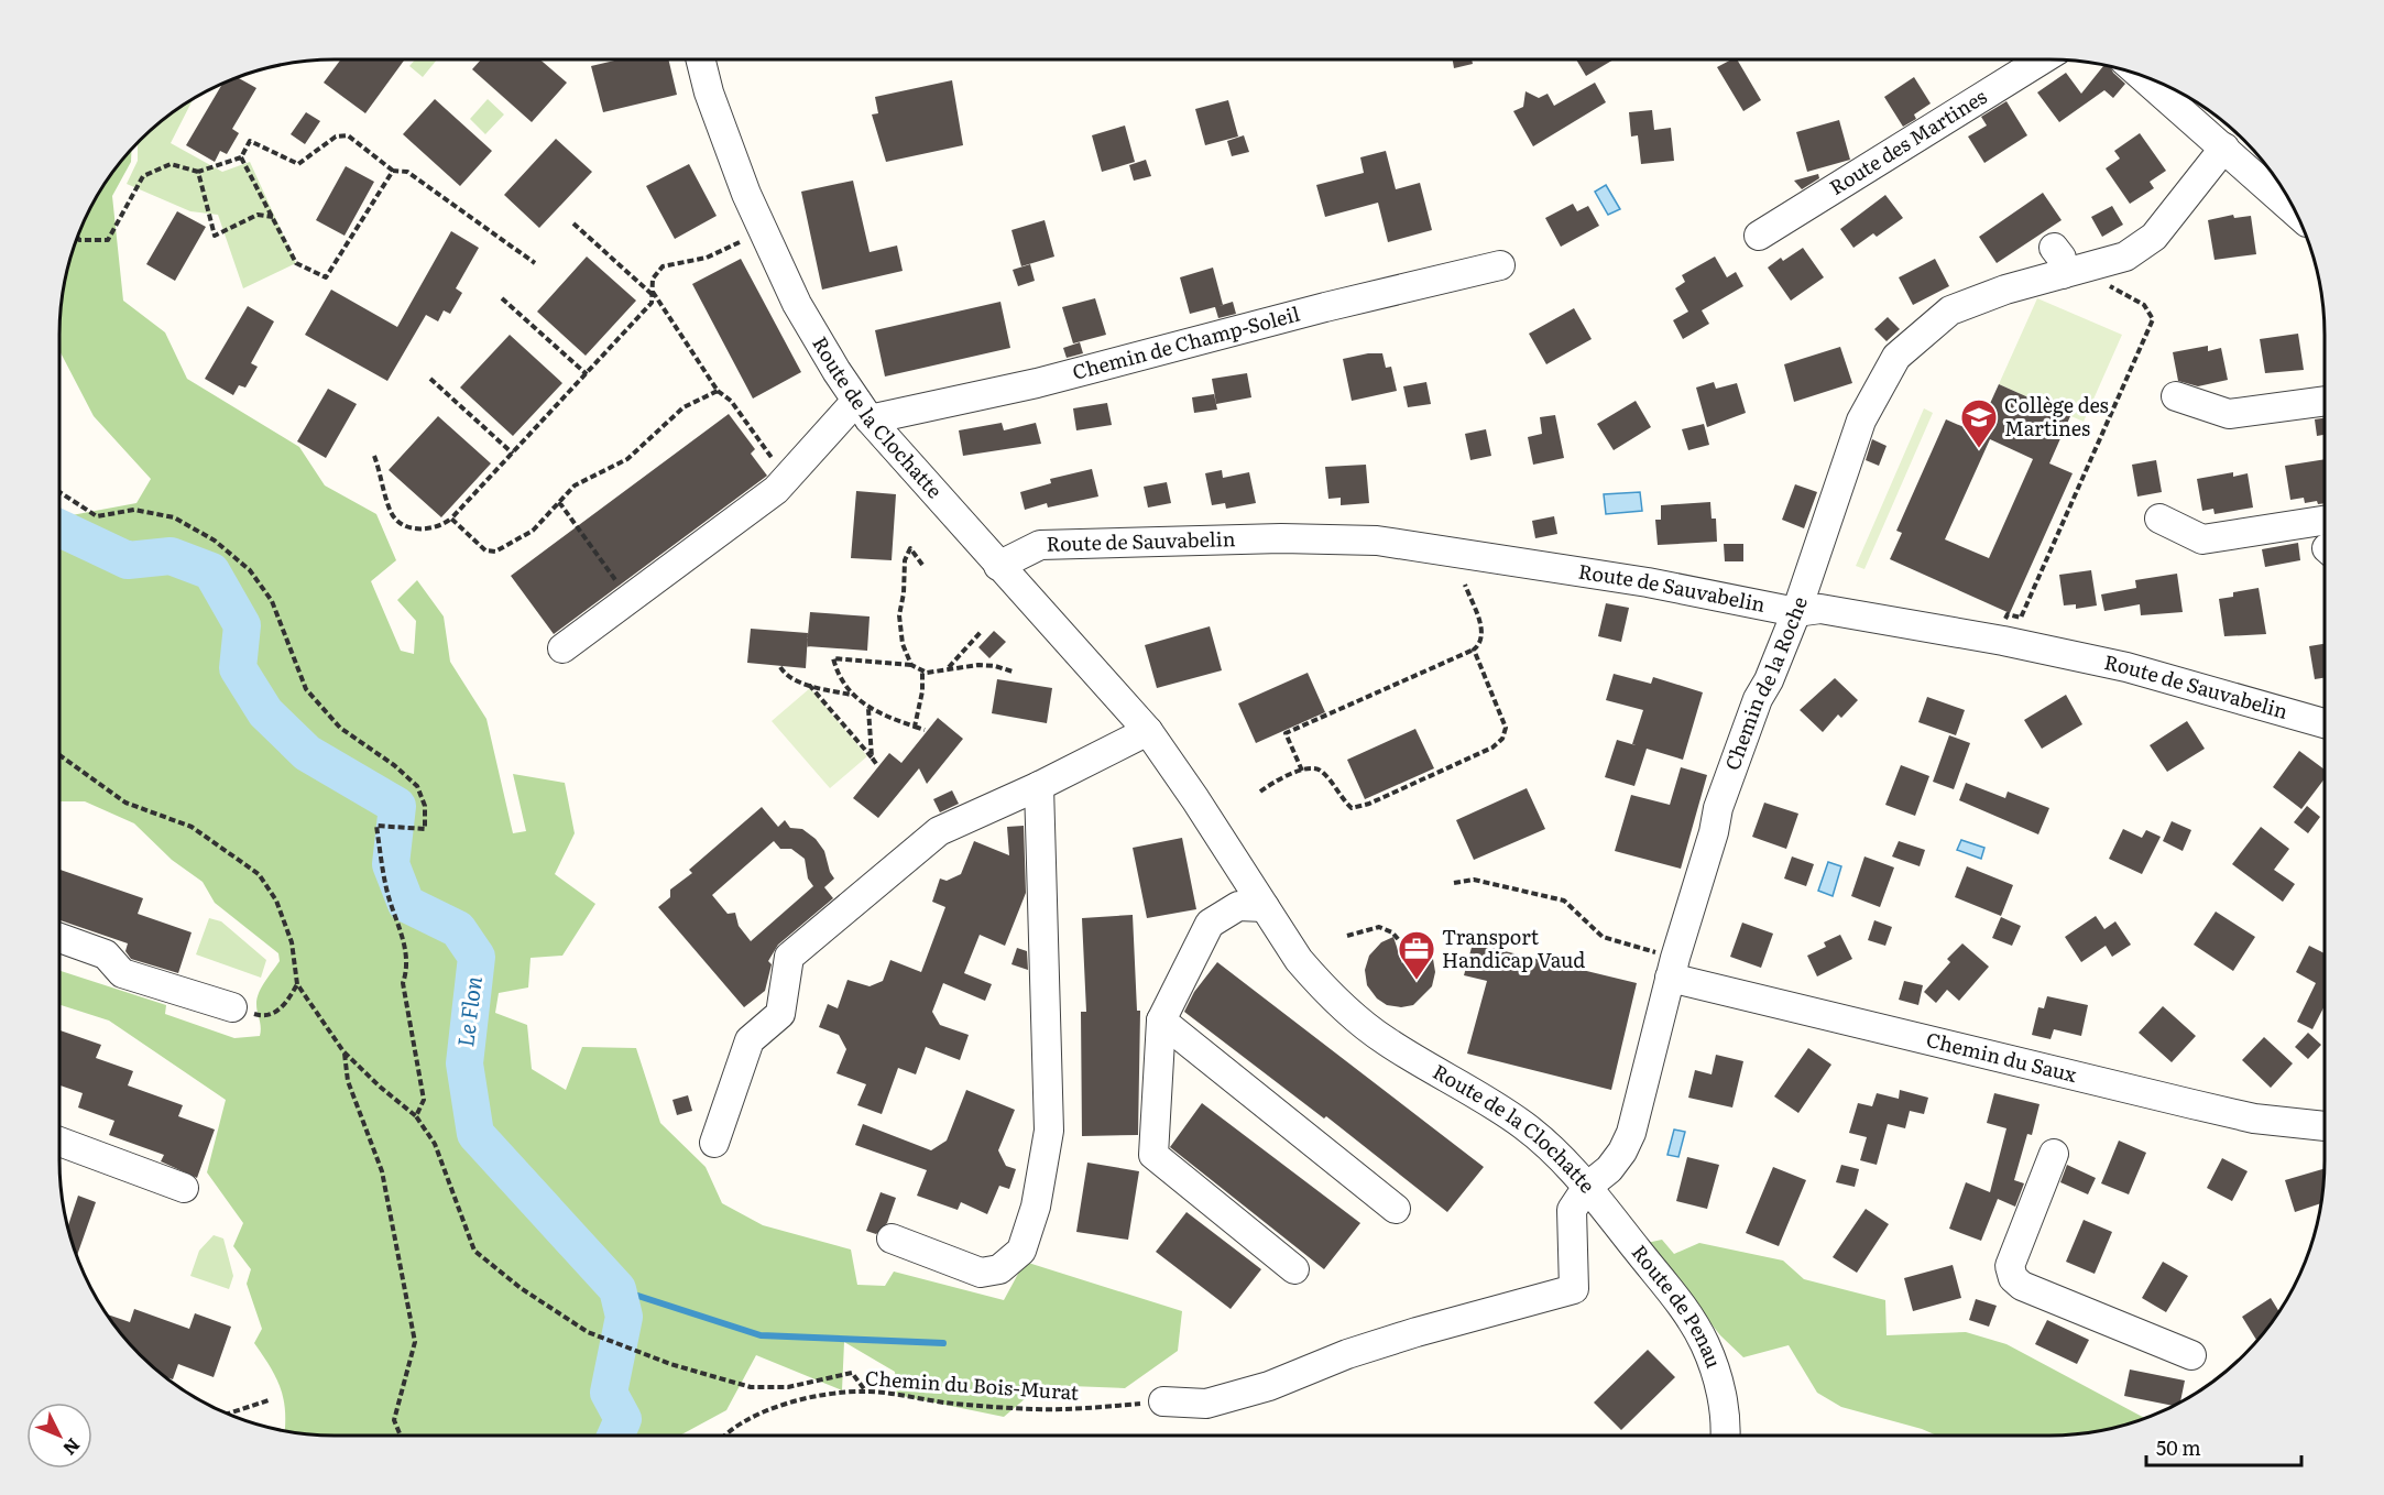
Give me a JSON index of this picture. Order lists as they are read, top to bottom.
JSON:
{
  "streets": {
    "street": [
      "Route des Martines",
      "Chemin de Champ-Soleil",
      "Route de la Clochatte",
      "Route de Sauvabelin",
      "Chemin de la Roche",
      "Chemin du Saux",
      "Route de Penau"
    ],
    "path": ["Chemin du Bois-Murat"]
  },
  "crossings": [
    ["Chemin de Champ-Soleil", "Route de la Clochatte"],
    ["Route de la Clochatte", "Route de Sauvabelin"],
    ["Route de la Clochatte", "Chemin de la Roche"],
    ["Route de la Clochatte", "Route de Penau"],
    ["Route de la Clochatte", "Chemin du Bois-Murat"],
    ["Route de Sauvabelin", "Chemin de la Roche"],
    ["Chemin de la Roche", "Chemin du Saux"],
    ["Chemin de la Roche", "Route de Penau"]
  ],
  "water": ["Le Flon"],
  "places": {
    "school or university": ["Collège des Martines"],
    "office": ["Transport Handicap Vaud"]
  },
  "scale_bar": "50 m",
  "north": "bottom right"
}
